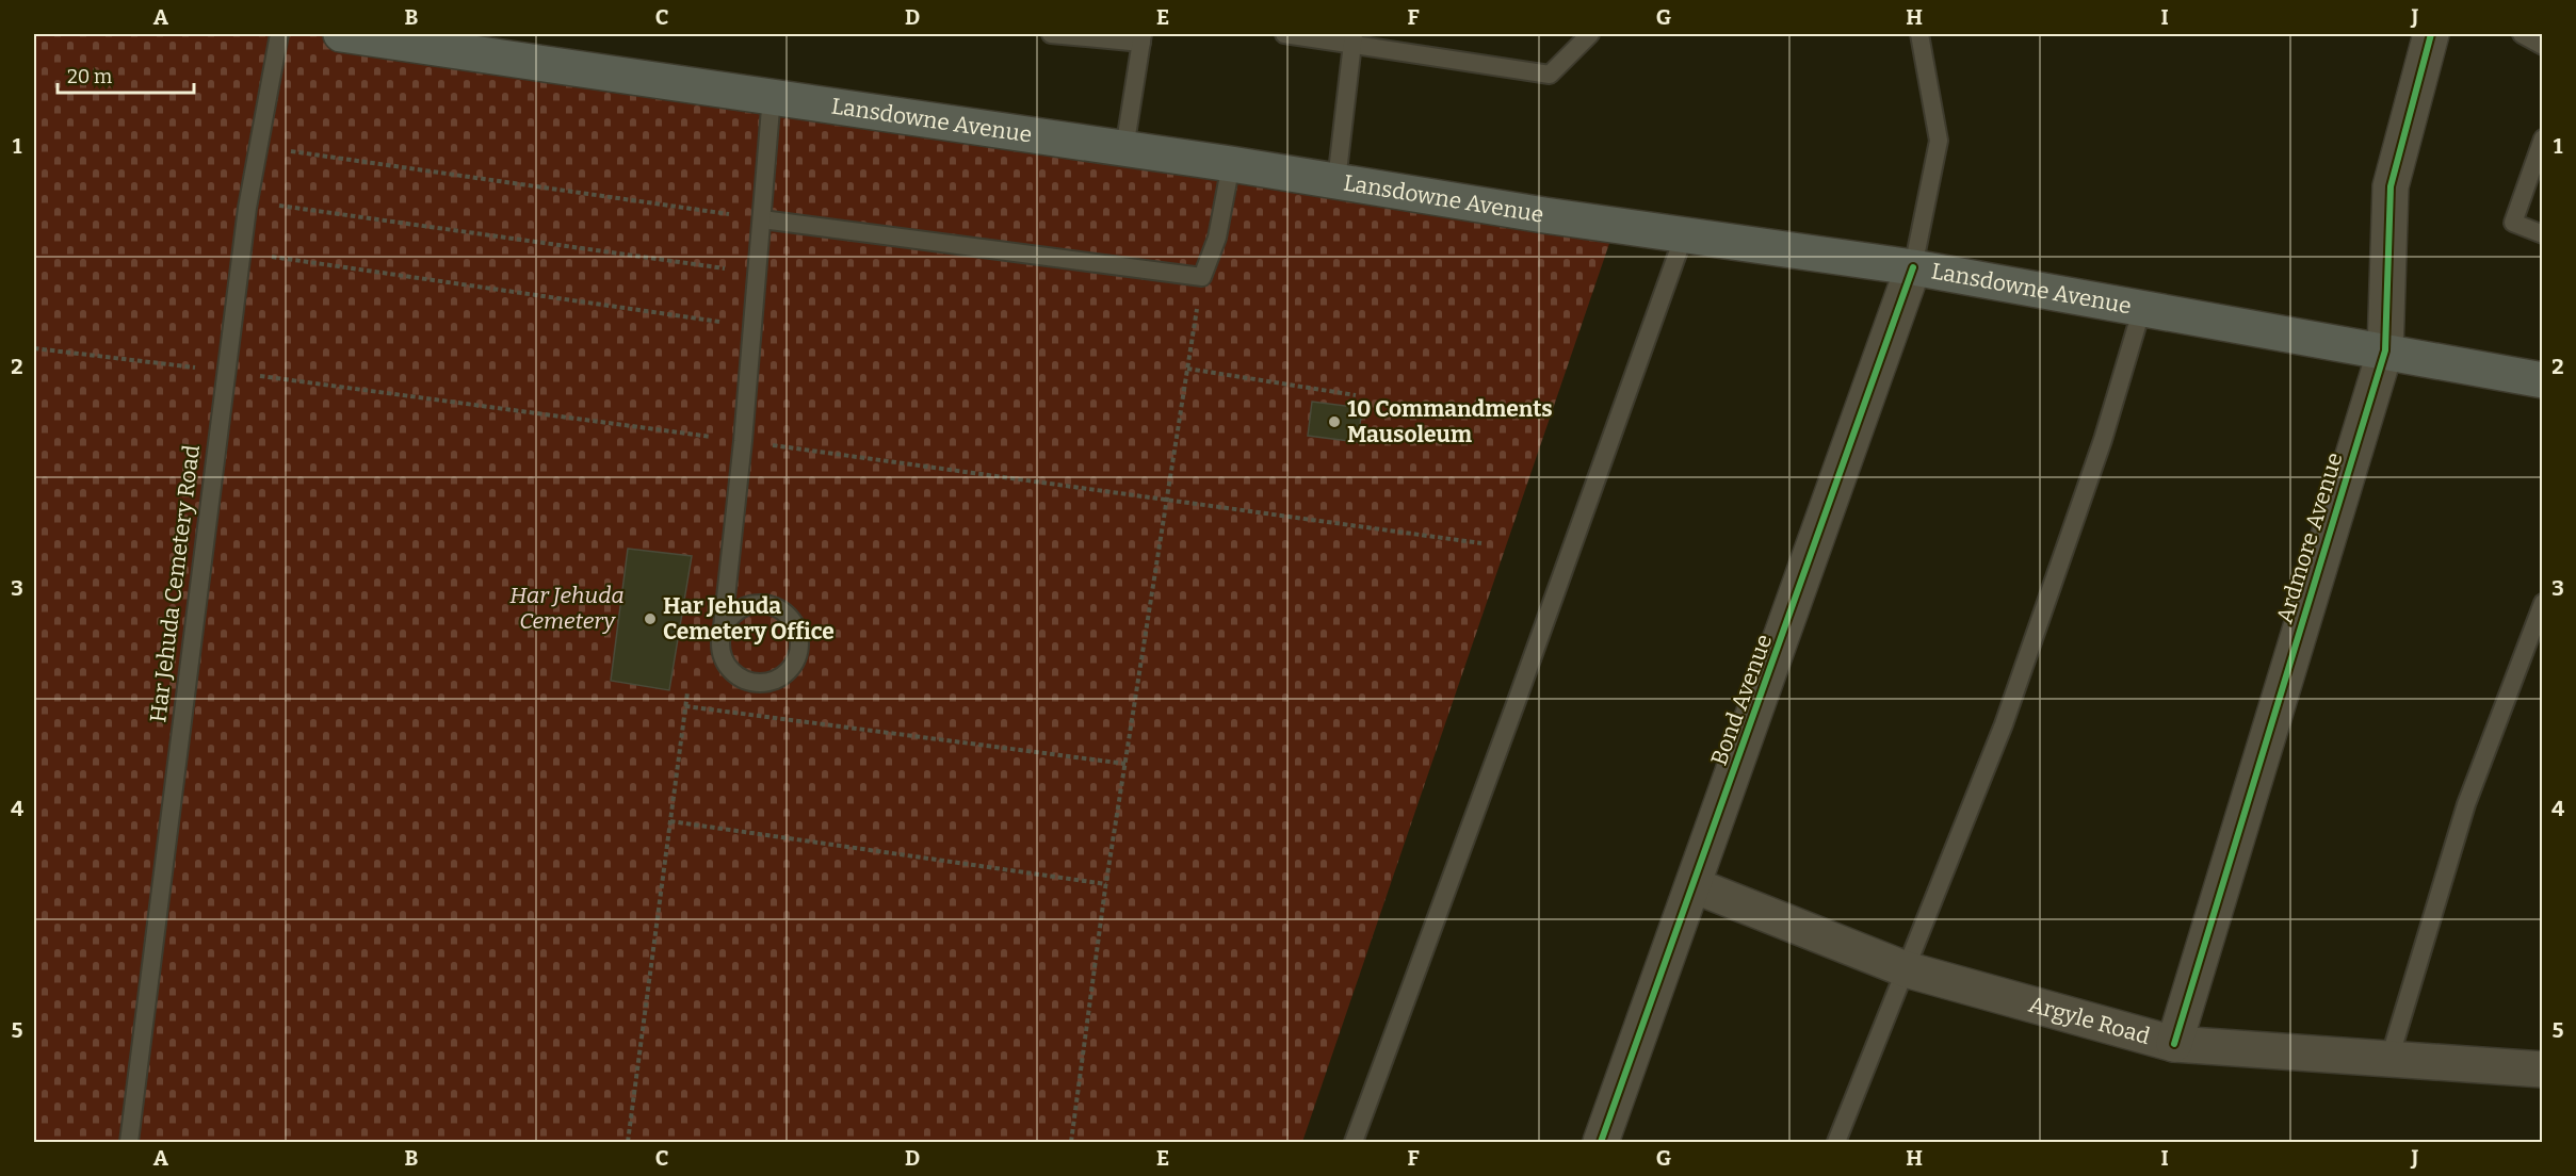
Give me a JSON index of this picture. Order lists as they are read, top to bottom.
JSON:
{
  "streets": {
    "main road": ["Lansdowne Avenue"],
    "street": ["Ardmore Avenue", "Bond Avenue", "Argyle Road"],
    "lane": ["Har Jehuda Cemetery Road"]
  },
  "crossings": [
    ["Lansdowne Avenue", "Ardmore Avenue"],
    ["Lansdowne Avenue", "Bond Avenue"],
    ["Ardmore Avenue", "Argyle Road"],
    ["Bond Avenue", "Argyle Road"]
  ],
  "parks": ["Har Jehuda Cemetery"],
  "places": ["10 Commandments Mausoleum", "Har Jehuda Cemetery Office"],
  "scale_bar": "20 m",
  "grid": {
    "columns": [
      "A",
      "B",
      "C",
      "D",
      "E",
      "F",
      "G",
      "H",
      "I",
      "J"
    ],
    "rows": [
      "1",
      "2",
      "3",
      "4",
      "5"
    ]
  }
}
